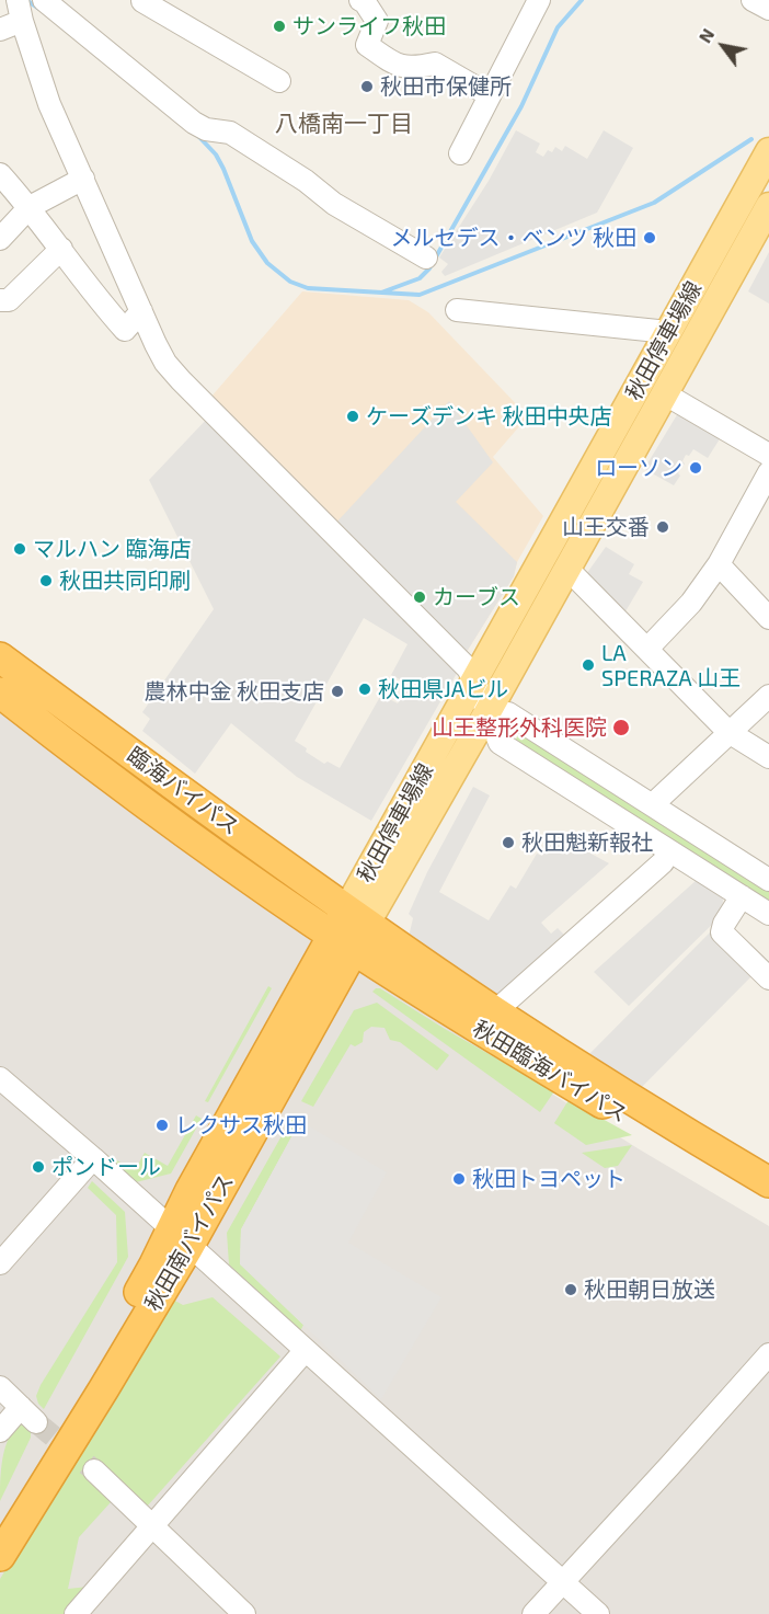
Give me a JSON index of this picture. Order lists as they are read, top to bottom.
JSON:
{
  "streets": {
    "highway": ["臨海バイパス", "秋田臨海バイパス", "秋田南バイパス"],
    "main road": ["秋田停車場線"]
  },
  "crossings": [
    ["秋田停車場線", "臨海バイパス"],
    ["秋田停車場線", "秋田臨海バイパス"],
    ["秋田停車場線", "秋田南バイパス"],
    ["臨海バイパス", "秋田臨海バイパス"],
    ["臨海バイパス", "秋田南バイパス"],
    ["秋田臨海バイパス", "秋田南バイパス"]
  ],
  "districts": ["八橋南一丁目"],
  "places": [
    "サンライフ秋田",
    "秋田市保健所",
    "メルセデス・ベンツ 秋田",
    "ケーズデンキ 秋田中央店",
    "ローソン",
    "山王交番",
    "マルハン 臨海店",
    "秋田共同印刷",
    "カーブス",
    "LA SPERAZA 山王",
    "秋田県JAビル",
    "農林中金 秋田支店",
    "山王整形外科医院",
    "秋田魁新報社",
    "レクサス秋田",
    "ポンドール",
    "秋田トヨペット",
    "秋田朝日放送"
  ],
  "north": "top left"
}
